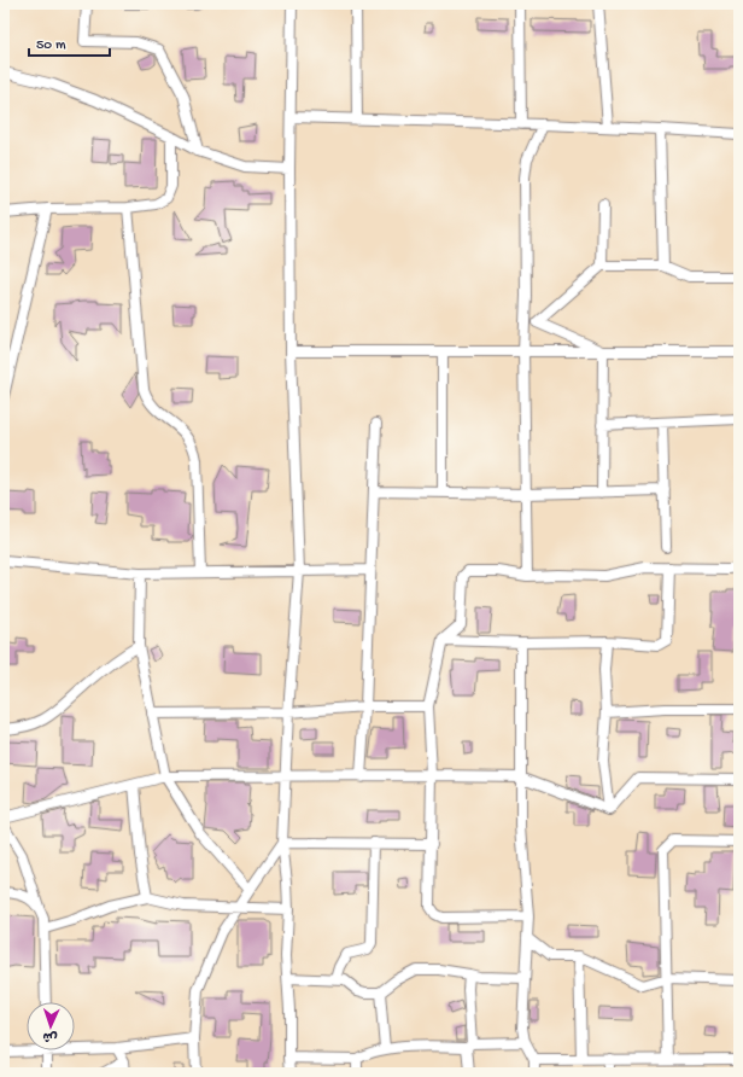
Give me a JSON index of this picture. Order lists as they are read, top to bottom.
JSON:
{
  "scale_bar": "50 m",
  "north": "bottom"
}
